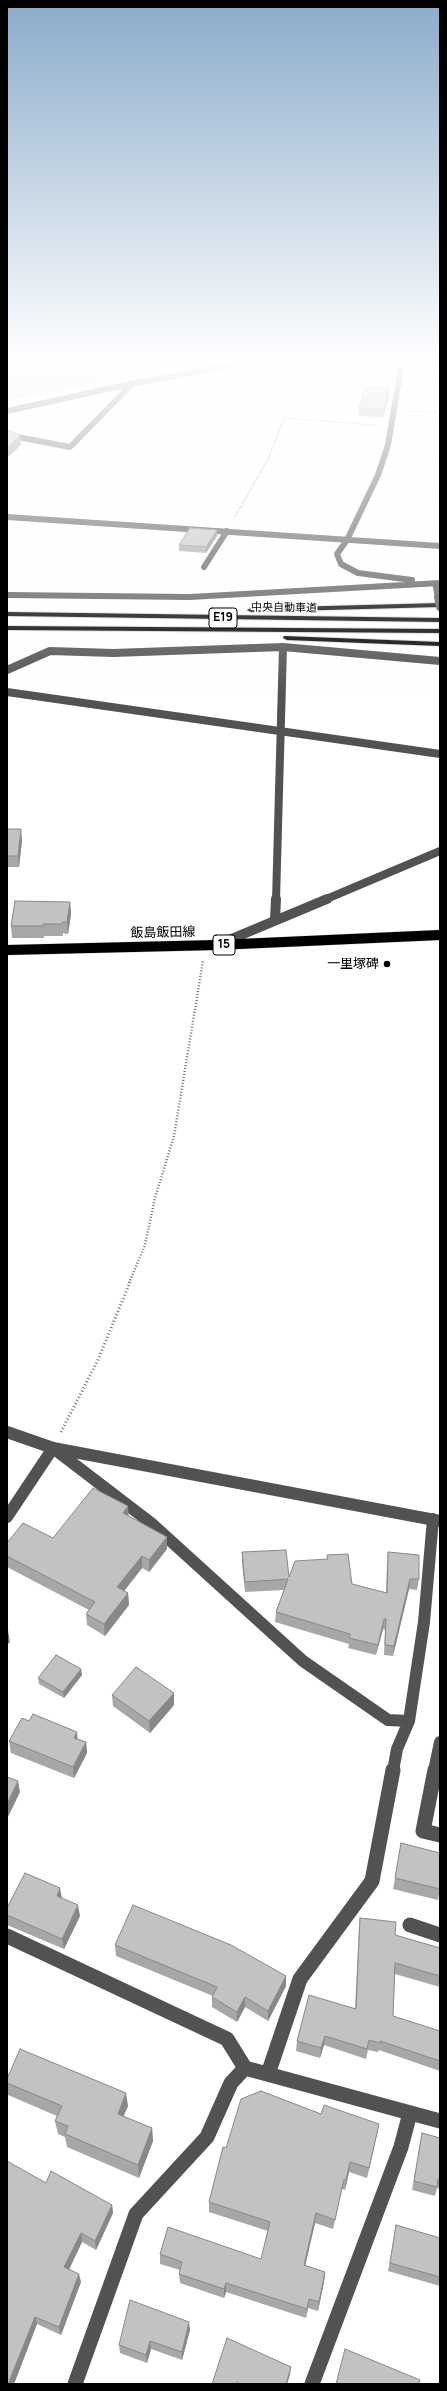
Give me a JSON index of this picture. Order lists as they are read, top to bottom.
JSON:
{
  "streets": {
    "highway": ["中央自動車道", "E19"],
    "main road": ["飯島飯田線", "15"]
  },
  "places": ["一里塚碑"]
}
